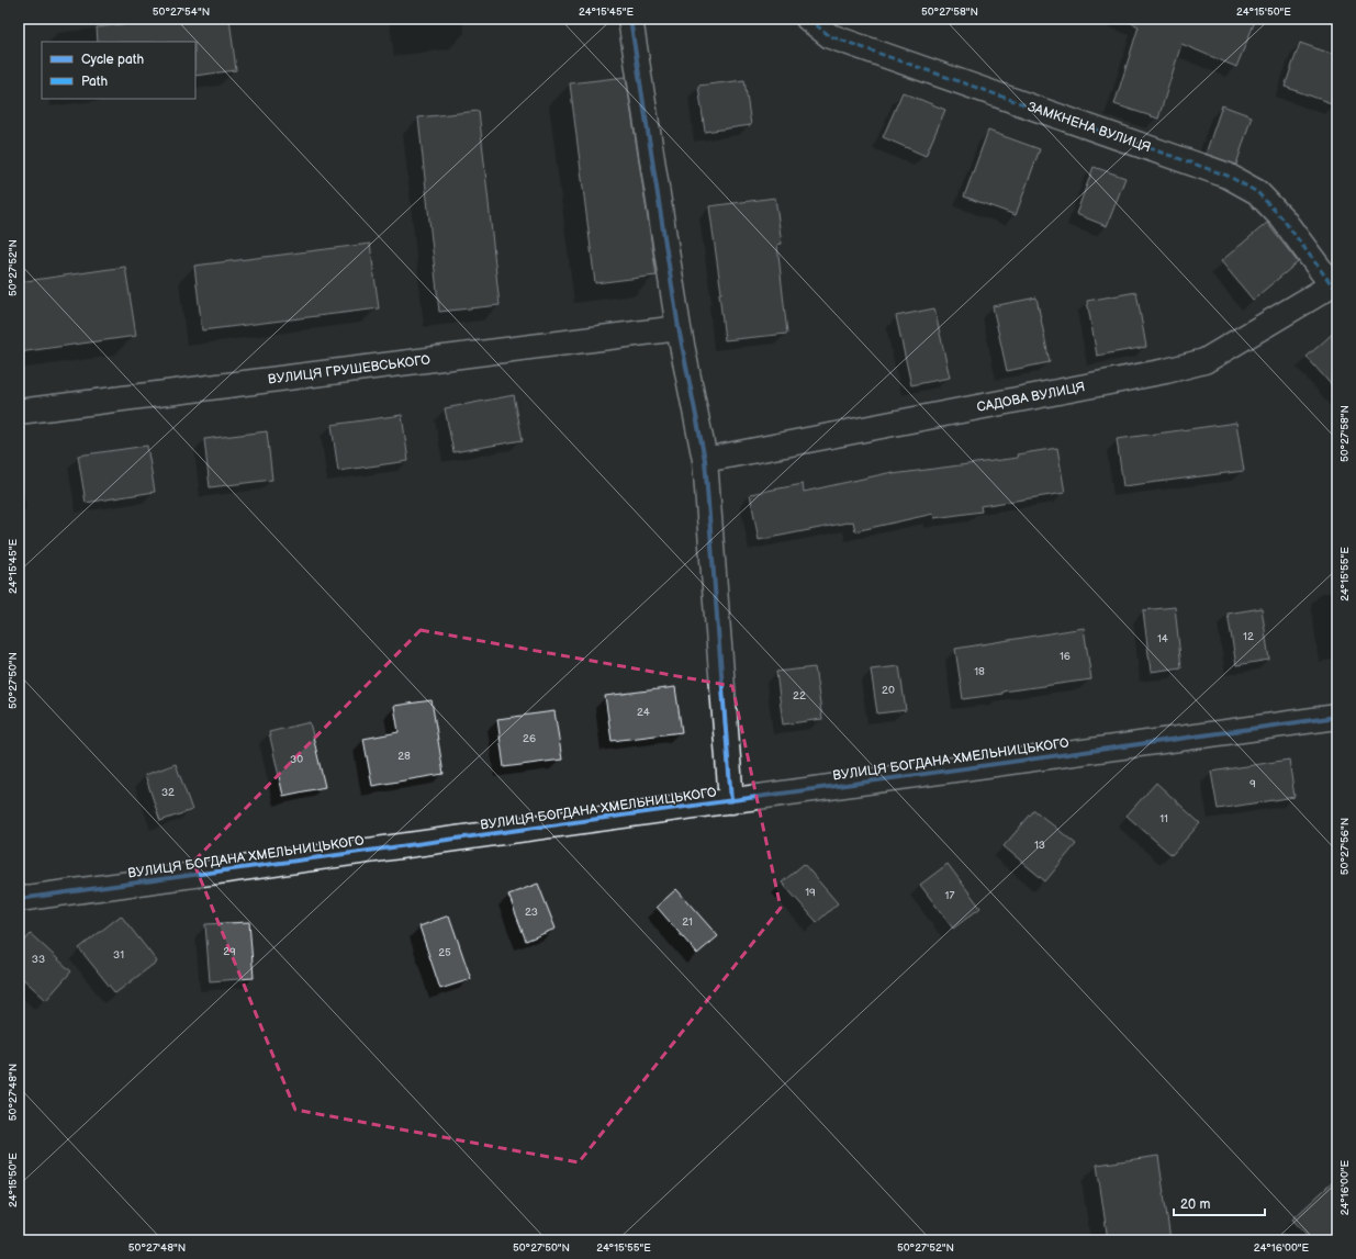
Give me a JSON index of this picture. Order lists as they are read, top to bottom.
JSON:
{
  "streets": {
    "street": [
      "ЗАМКНЕНА ВУЛИЦЯ",
      "ВУЛИЦЯ ГРУШЕВСЬКОГО",
      "САДОВА ВУЛИЦЯ",
      "ВУЛИЦЯ БОГДАНА ХМЕЛЬНИЦЬКОГО"
    ]
  },
  "crossings": [
    ["ЗАМКНЕНА ВУЛИЦЯ", "САДОВА ВУЛИЦЯ"]
  ],
  "house_numbers": [
    "12",
    "14",
    "16",
    "18",
    "20",
    "22",
    "24",
    "26",
    "28",
    "30",
    "9",
    "32",
    "11",
    "13",
    "19",
    "17",
    "23",
    "21",
    "29",
    "25",
    "31",
    "33"
  ],
  "legend": ["Cycle path", "Path"],
  "scale_bar": "20 m",
  "coordinates": [
    "50°27'54\"N",
    "24°15'45\"E",
    "50°27'58\"N",
    "24°15'50\"E",
    "50°27'52\"N",
    "24°15'55\"E",
    "50°27'50\"N",
    "50°27'56\"N",
    "50°27'48\"N",
    "24°16'00\"E"
  ]
}
